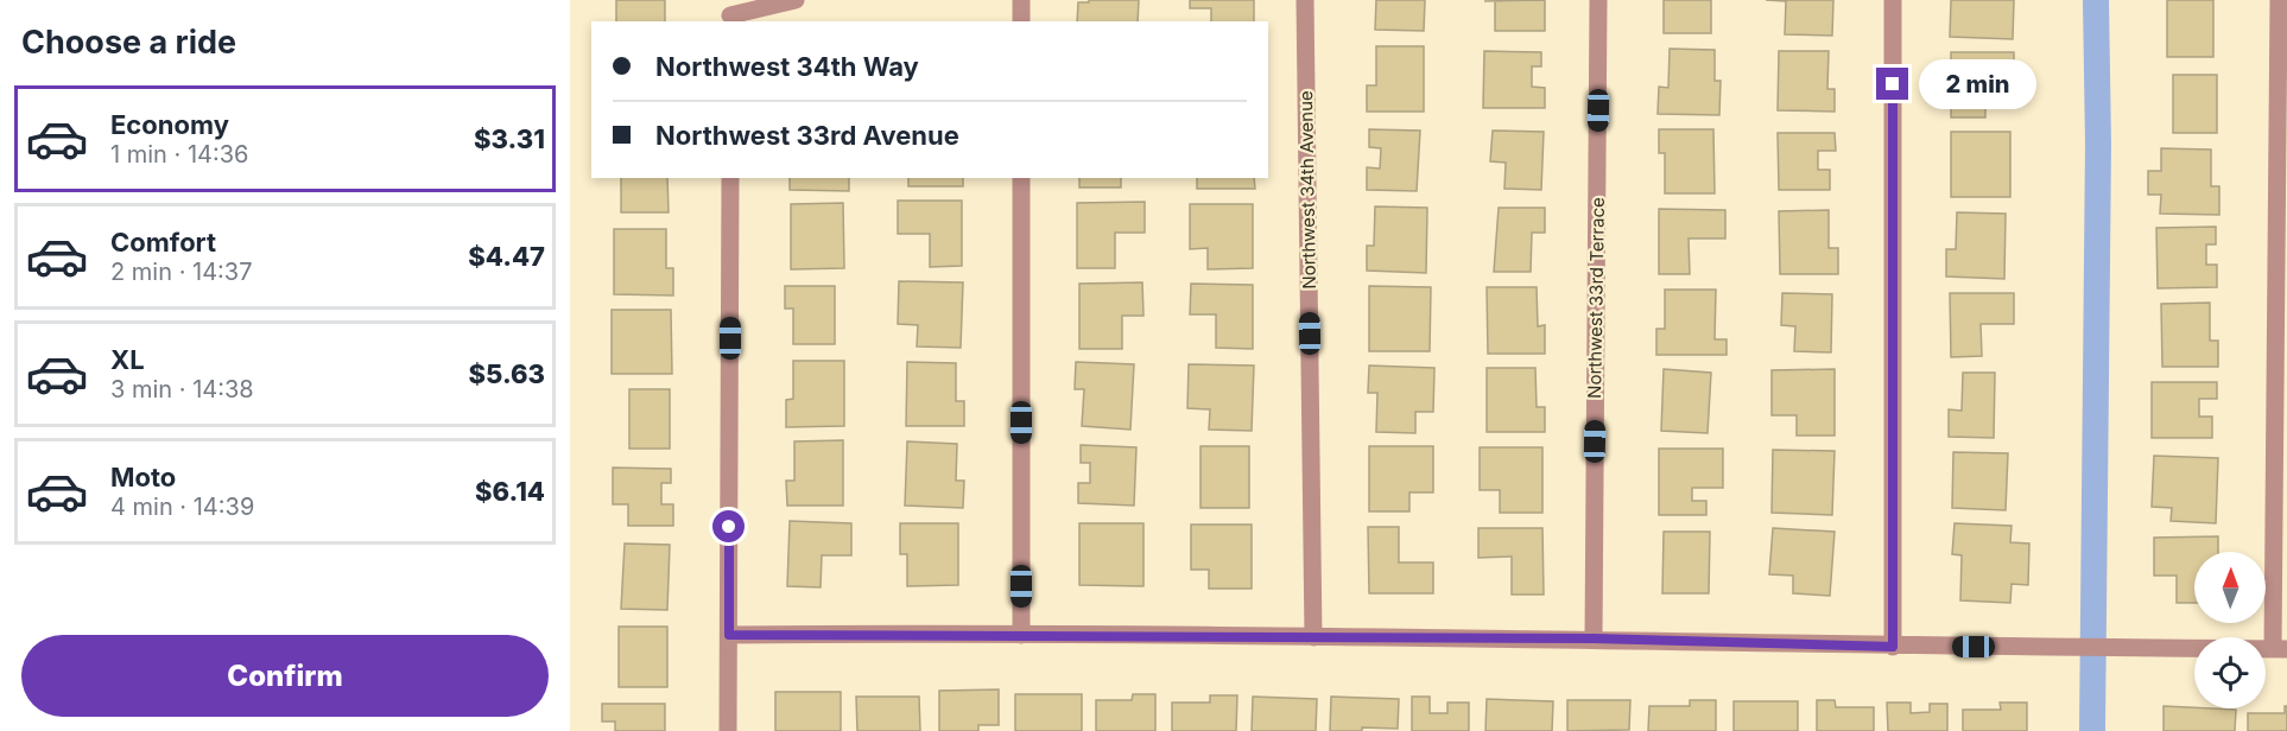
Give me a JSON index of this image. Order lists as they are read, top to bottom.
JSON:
{
  "streets": {
    "street": ["Northwest 34th Avenue", "Northwest 33rd Terrace"]
  },
  "north": "top",
  "page": {
    "heading": "Choose a ride",
    "banner": ["Northwest 34th Way", "Northwest 33rd Avenue"],
    "bubble": "2 min",
    "list": [
      {
        "name": "Economy",
        "note": "1 min · 14:36",
        "value": "$3.31"
      },
      {
        "name": "Comfort",
        "note": "2 min · 14:37",
        "value": "$4.47"
      },
      {
        "name": "XL",
        "note": "3 min · 14:38",
        "value": "$5.63"
      },
      {
        "name": "Moto",
        "note": "4 min · 14:39",
        "value": "$6.14"
      }
    ],
    "buttons": "Confirm"
  }
}
